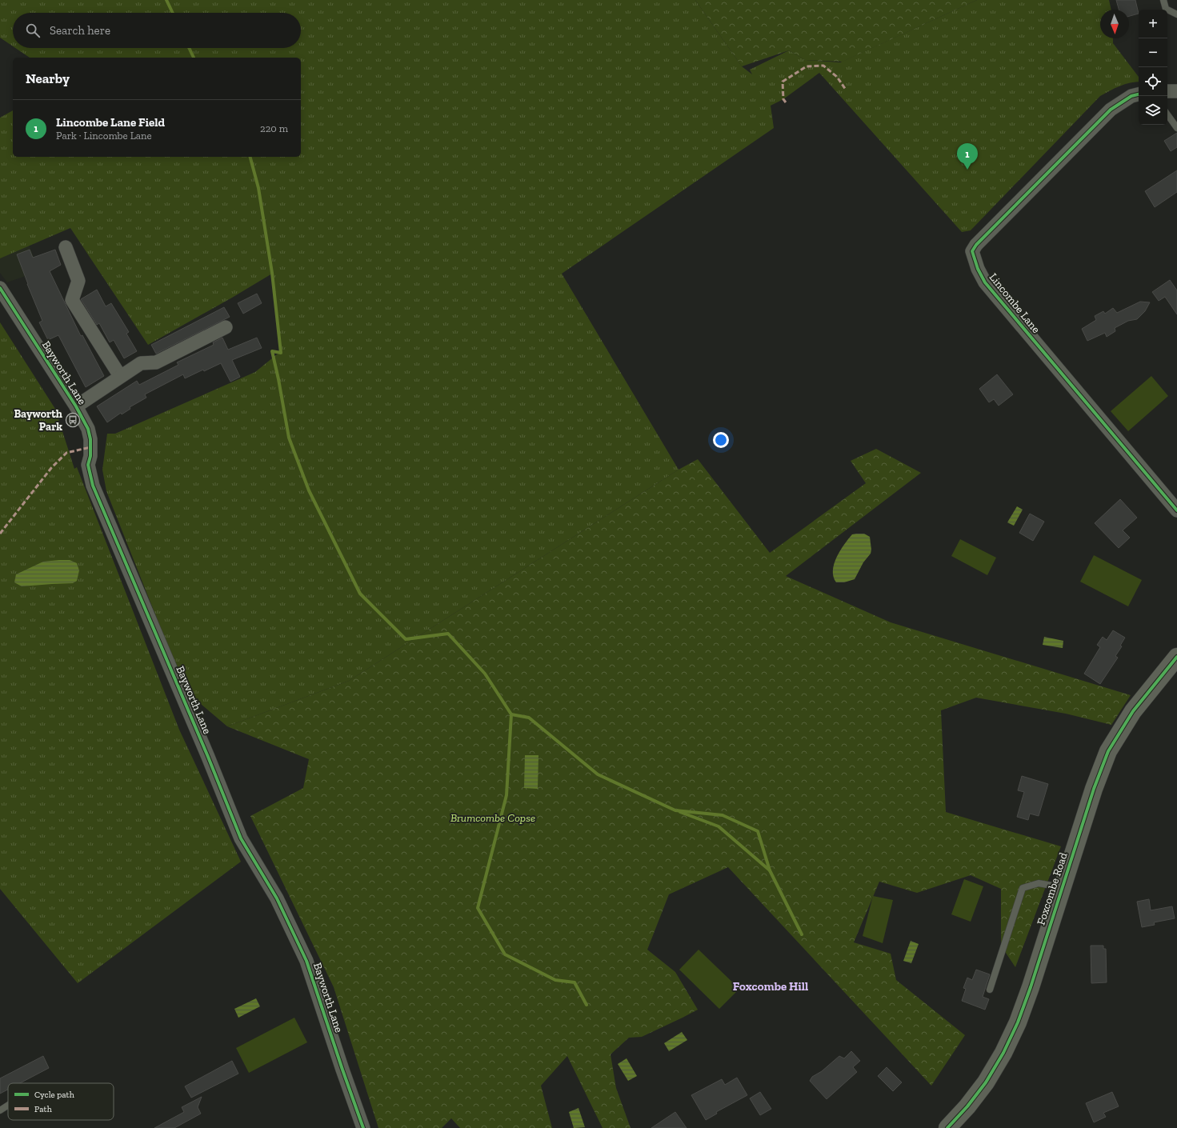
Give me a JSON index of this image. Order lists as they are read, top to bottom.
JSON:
{
  "streets": {
    "street": ["Lincombe Lane", "Bayworth Lane", "Foxcombe Road"]
  },
  "districts": ["Foxcombe Hill"],
  "parks": ["Brumcombe Copse"],
  "places": {
    "bus stop": ["Bayworth Park"]
  },
  "legend": ["Cycle path", "Path"],
  "north": "bottom",
  "page": {
    "map_buttons": ["+", "−"],
    "search": "Search here",
    "heading": "Nearby",
    "list": [
      {
        "mark": "1",
        "name": "Lincombe Lane Field",
        "note": "Park · Lincombe Lane",
        "value": "220 m"
      }
    ],
    "pins": "1"
  }
}
